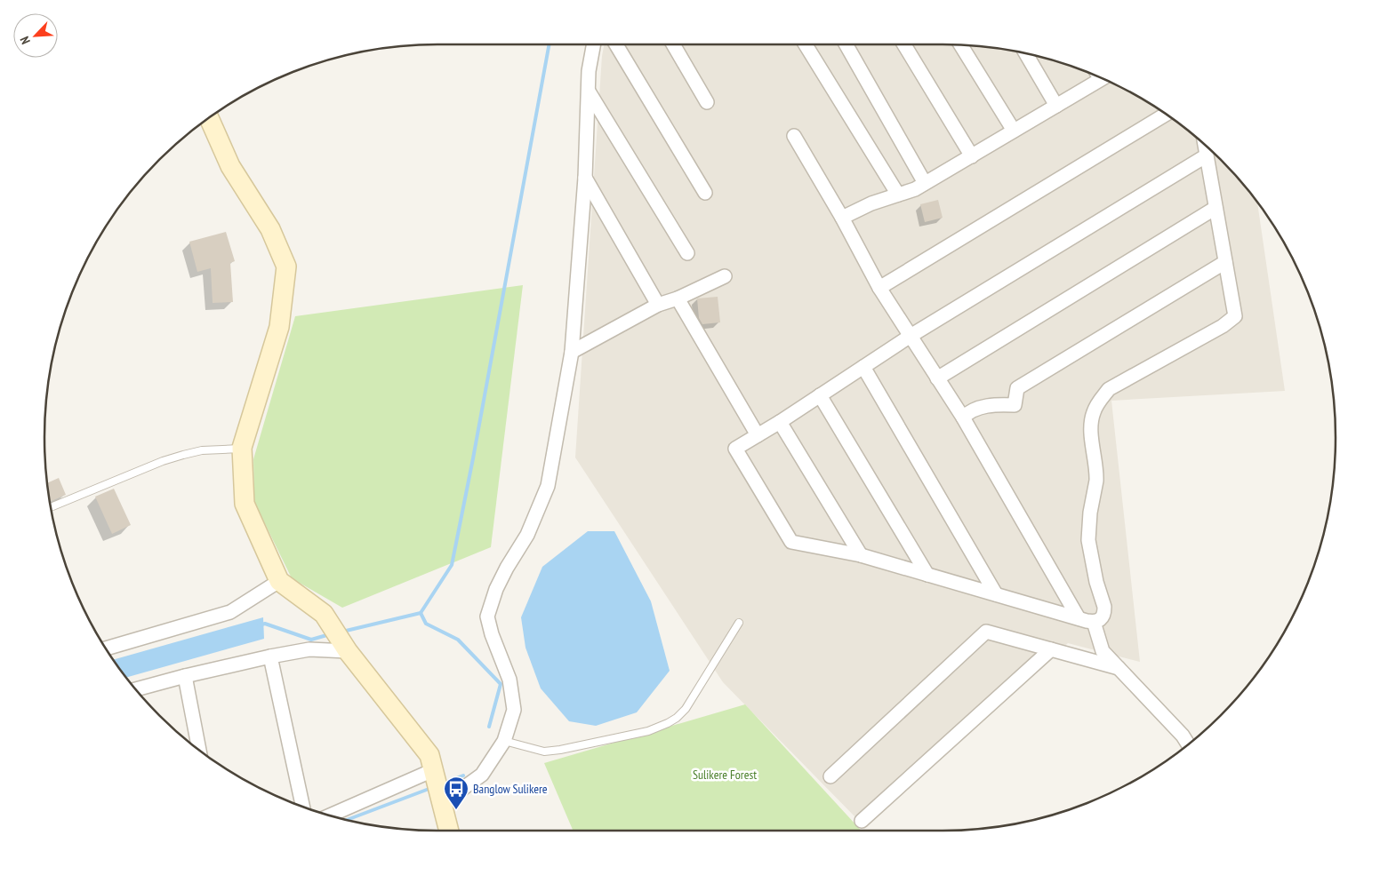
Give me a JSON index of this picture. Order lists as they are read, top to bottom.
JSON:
{
  "parks": ["Sulikere Forest"],
  "places": {
    "bus stop": ["Banglow Sulikere"]
  },
  "north": "bottom left"
}
